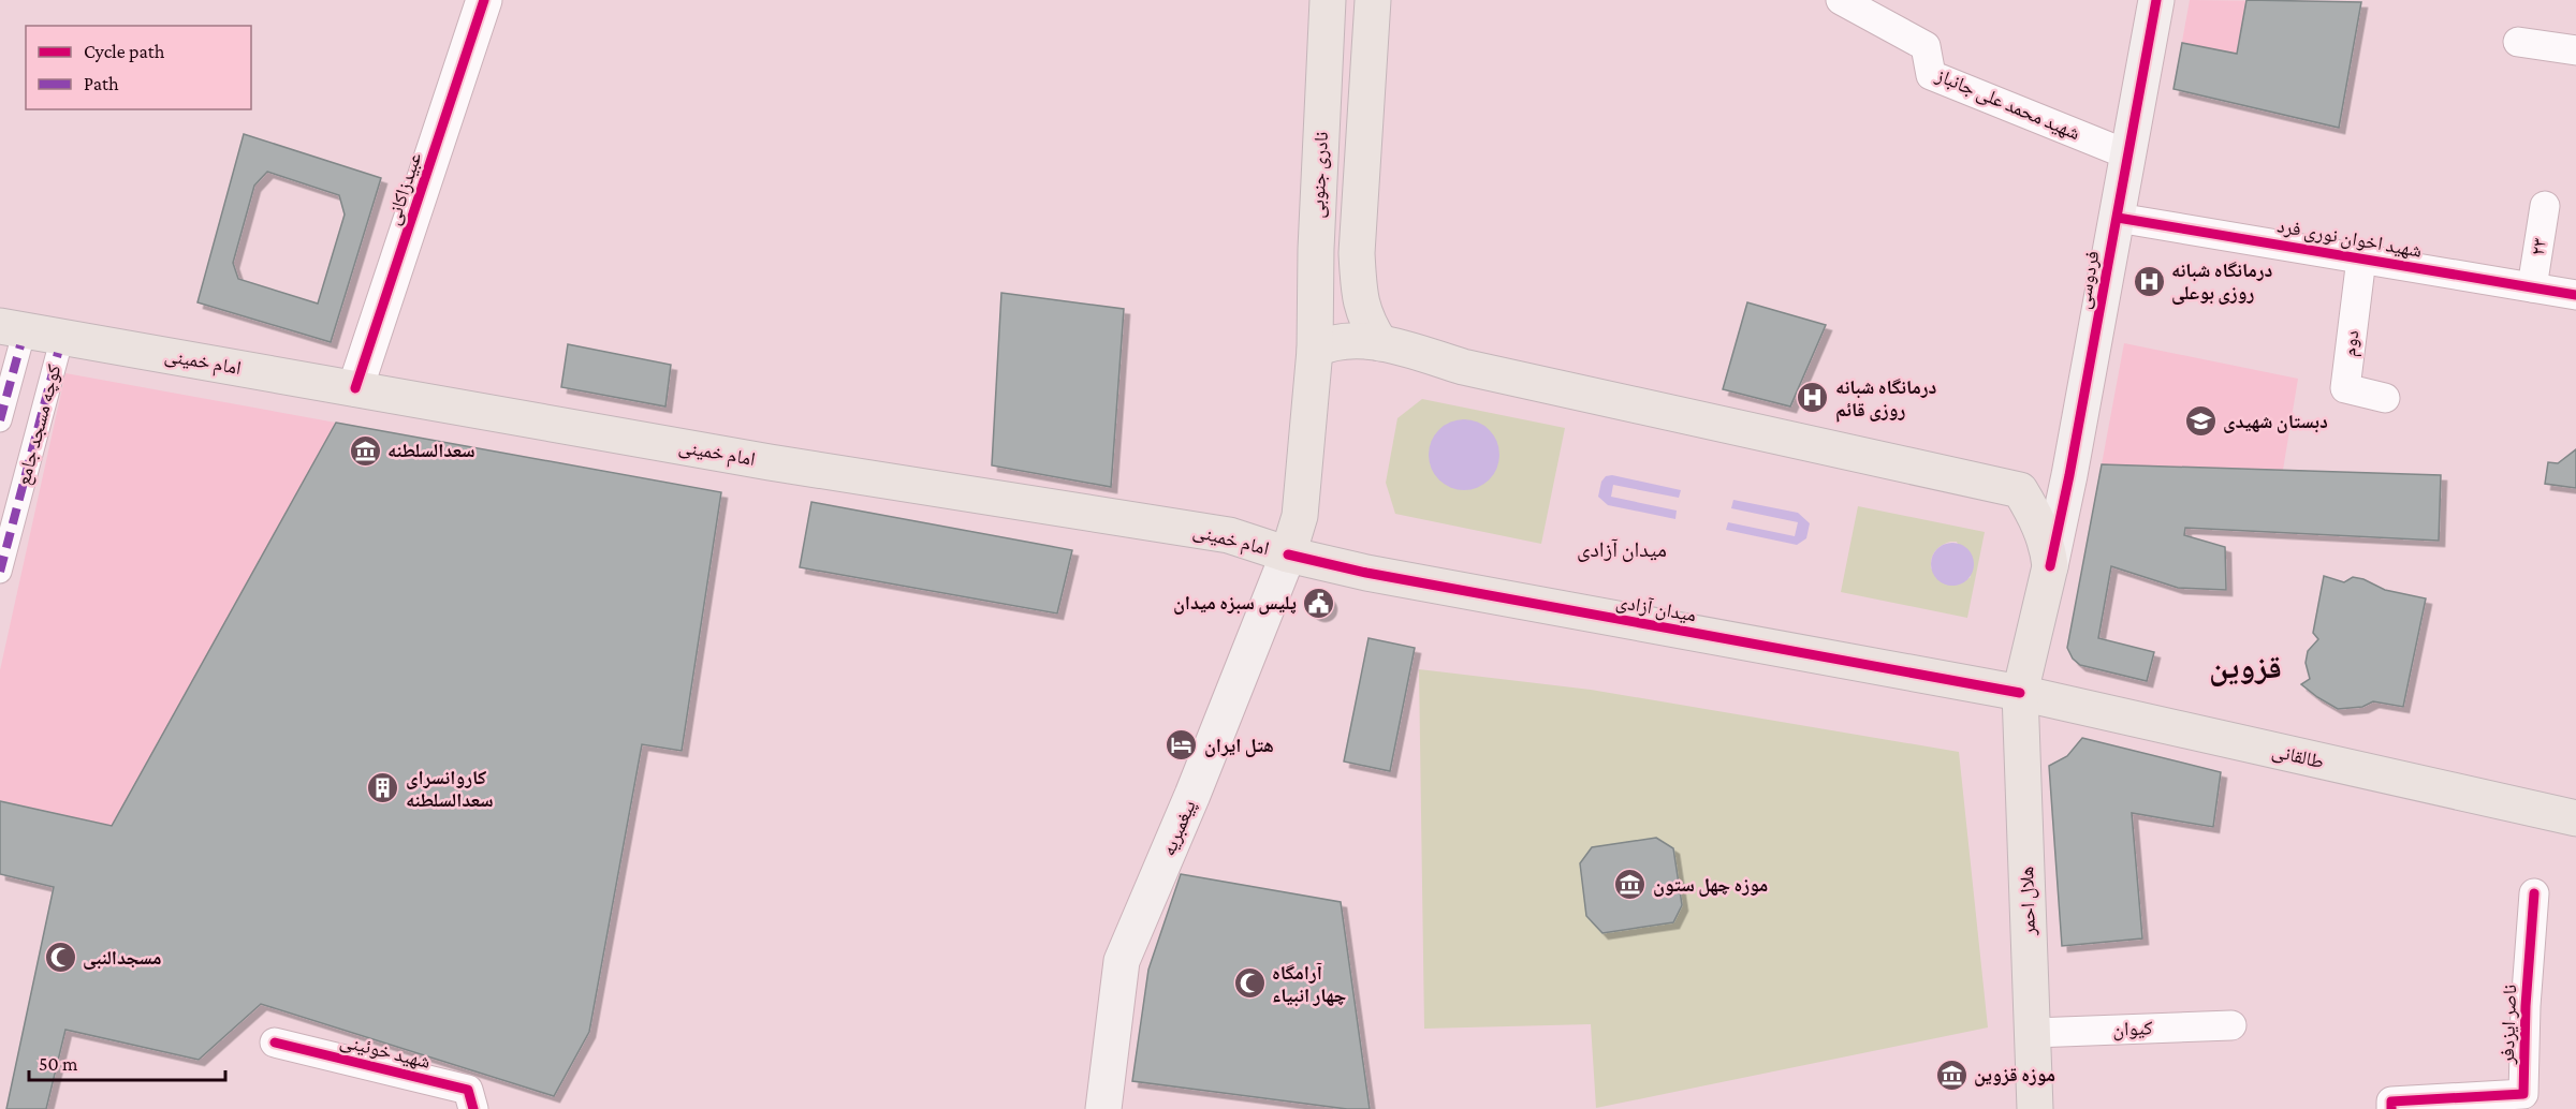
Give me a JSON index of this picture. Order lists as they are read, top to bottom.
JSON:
{
  "streets": {
    "main road": [
      "نادری جنوبی",
      "فردوسی",
      "امام خمینی",
      "میدان آزادی",
      "طالقانی",
      "پیغمبریه",
      "هلال احمر"
    ],
    "street": [
      "شهید محمد علی جانباز",
      "عبیدزاکانی",
      "شهید اخوان نوری فرد",
      "۲۳",
      "دوم",
      "کوچه مسجد جامع",
      "ناصر ایزدفر",
      "کیوان",
      "شهید خوئینی"
    ]
  },
  "crossings": [
    ["شهید محمد علی جانباز", "فردوسی"],
    ["عبیدزاکانی", "امام خمینی"],
    ["شهید اخوان نوری فرد", "۲۳"],
    ["شهید اخوان نوری فرد", "فردوسی"],
    ["شهید اخوان نوری فرد", "دوم"],
    ["امام خمینی", "کوچه مسجد جامع"],
    ["امام خمینی", "میدان آزادی"],
    ["امام خمینی", "پیغمبریه"],
    ["میدان آزادی", "طالقانی"],
    ["میدان آزادی", "پیغمبریه"],
    ["میدان آزادی", "هلال احمر"],
    ["طالقانی", "هلال احمر"],
    ["هلال احمر", "کیوان"]
  ],
  "districts": ["میدان آزادی", "قزوین"],
  "places": {
    "hospital": ["درمانگاه شبانه روزی بوعلی", "درمانگاه شبانه روزی قائم"],
    "school or university": ["دبستان شهیدی"],
    "museum": ["سعدالسلطنه", "موزه چهل ستون", "موزه قزوین"],
    "public building": ["پلیس سبزه میدان"],
    "hotel": ["هتل ایران"],
    "building": ["کاروانسرای سعدالسلطنه"],
    "mosque": ["مسجدالنبی", "آرامگاه چهار انبیاء"]
  },
  "legend": ["Cycle path", "Path"],
  "scale_bar": "50 m"
}
